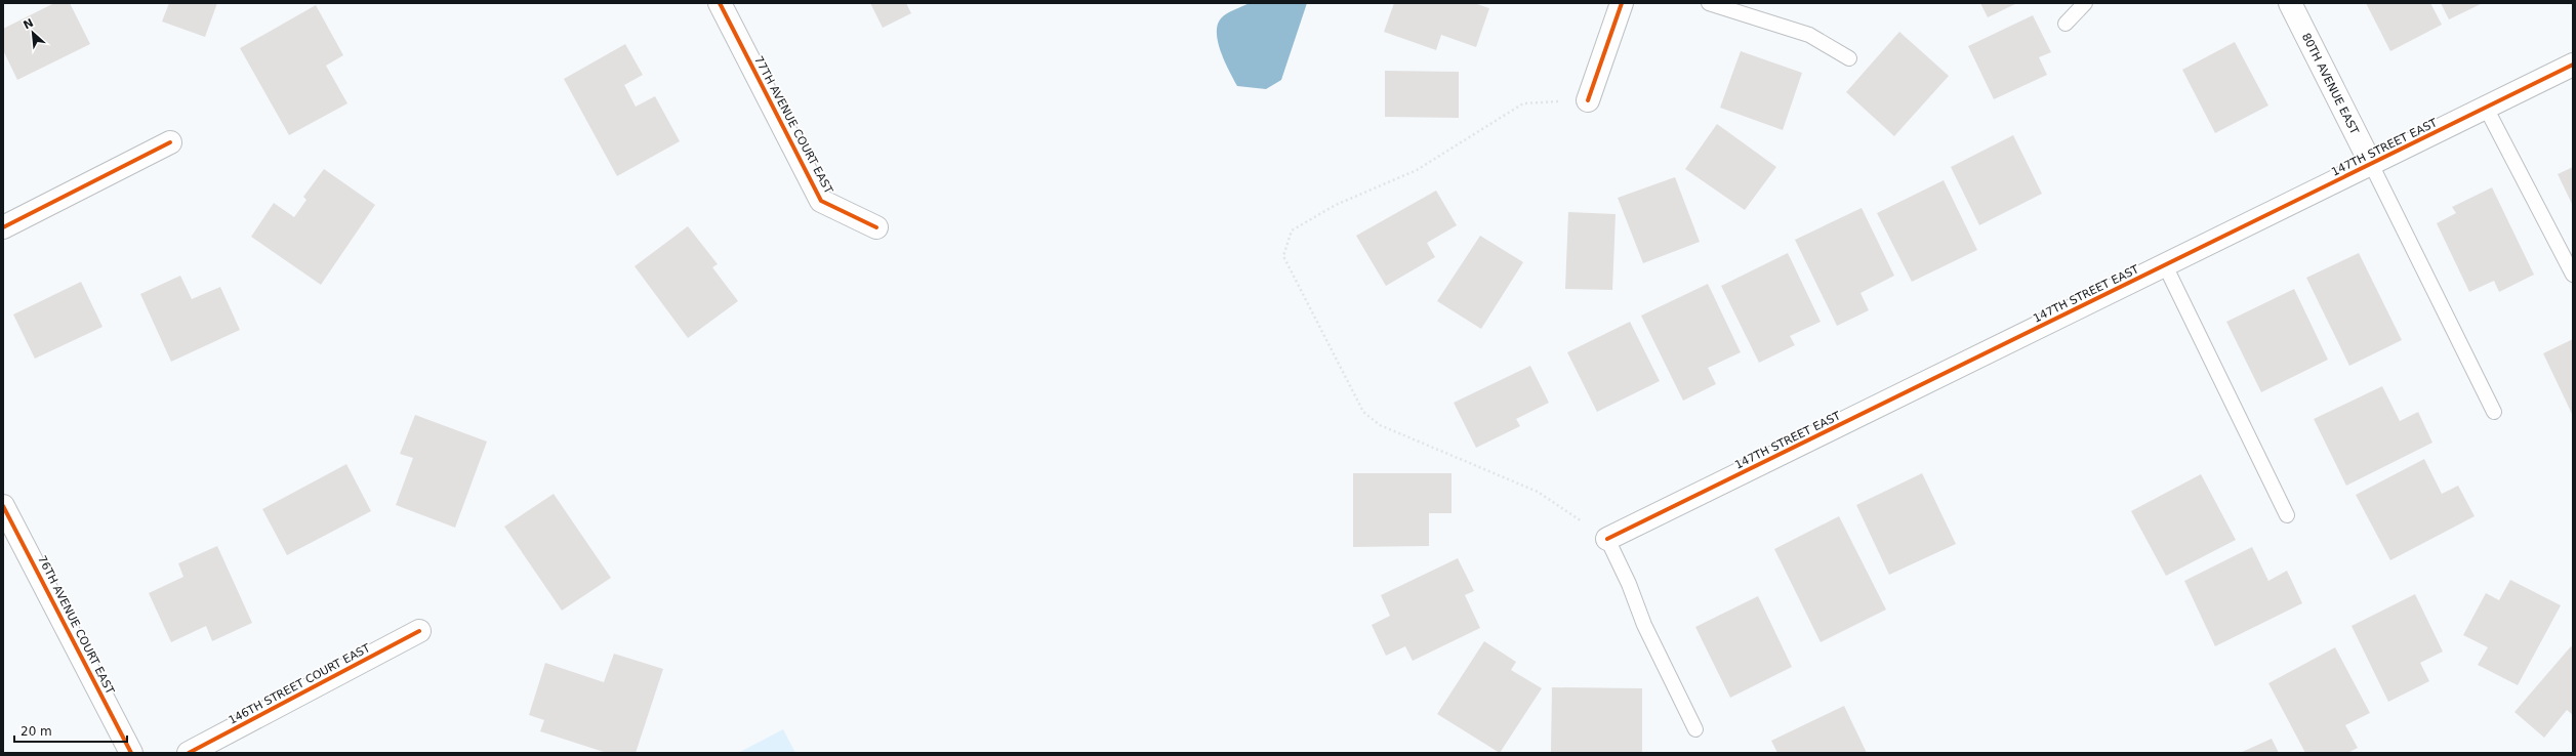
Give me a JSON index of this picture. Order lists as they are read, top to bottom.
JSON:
{
  "streets": {
    "street": [
      "80TH AVENUE EAST",
      "77TH AVENUE COURT EAST",
      "147TH STREET EAST",
      "76TH AVENUE COURT EAST",
      "146TH STREET COURT EAST"
    ]
  },
  "crossings": [
    ["80TH AVENUE EAST", "147TH STREET EAST"]
  ],
  "scale_bar": "20 m",
  "north": "top left"
}
